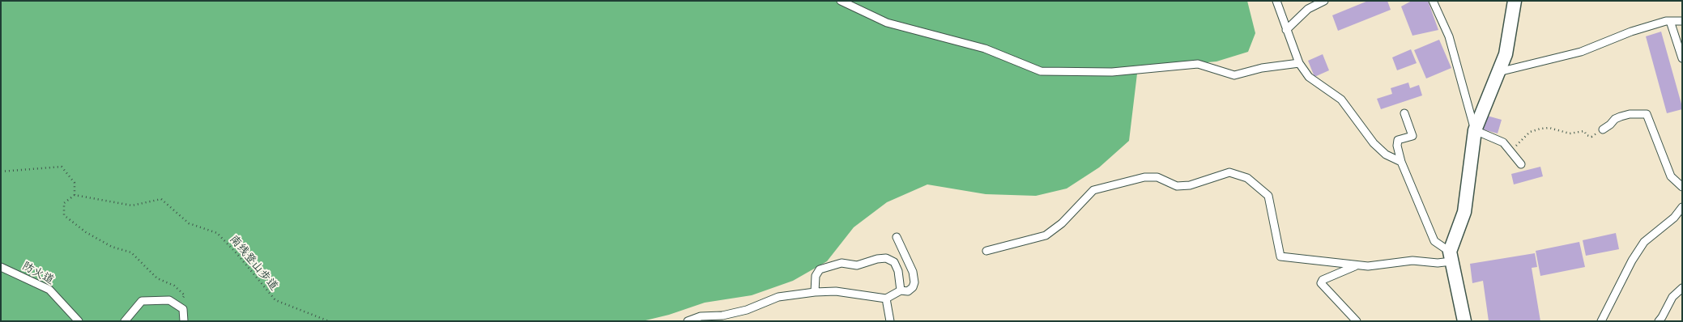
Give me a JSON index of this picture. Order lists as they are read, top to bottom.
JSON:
{
  "streets": {
    "lane": ["防火道"],
    "path": ["南线登山步道"]
  }
}
